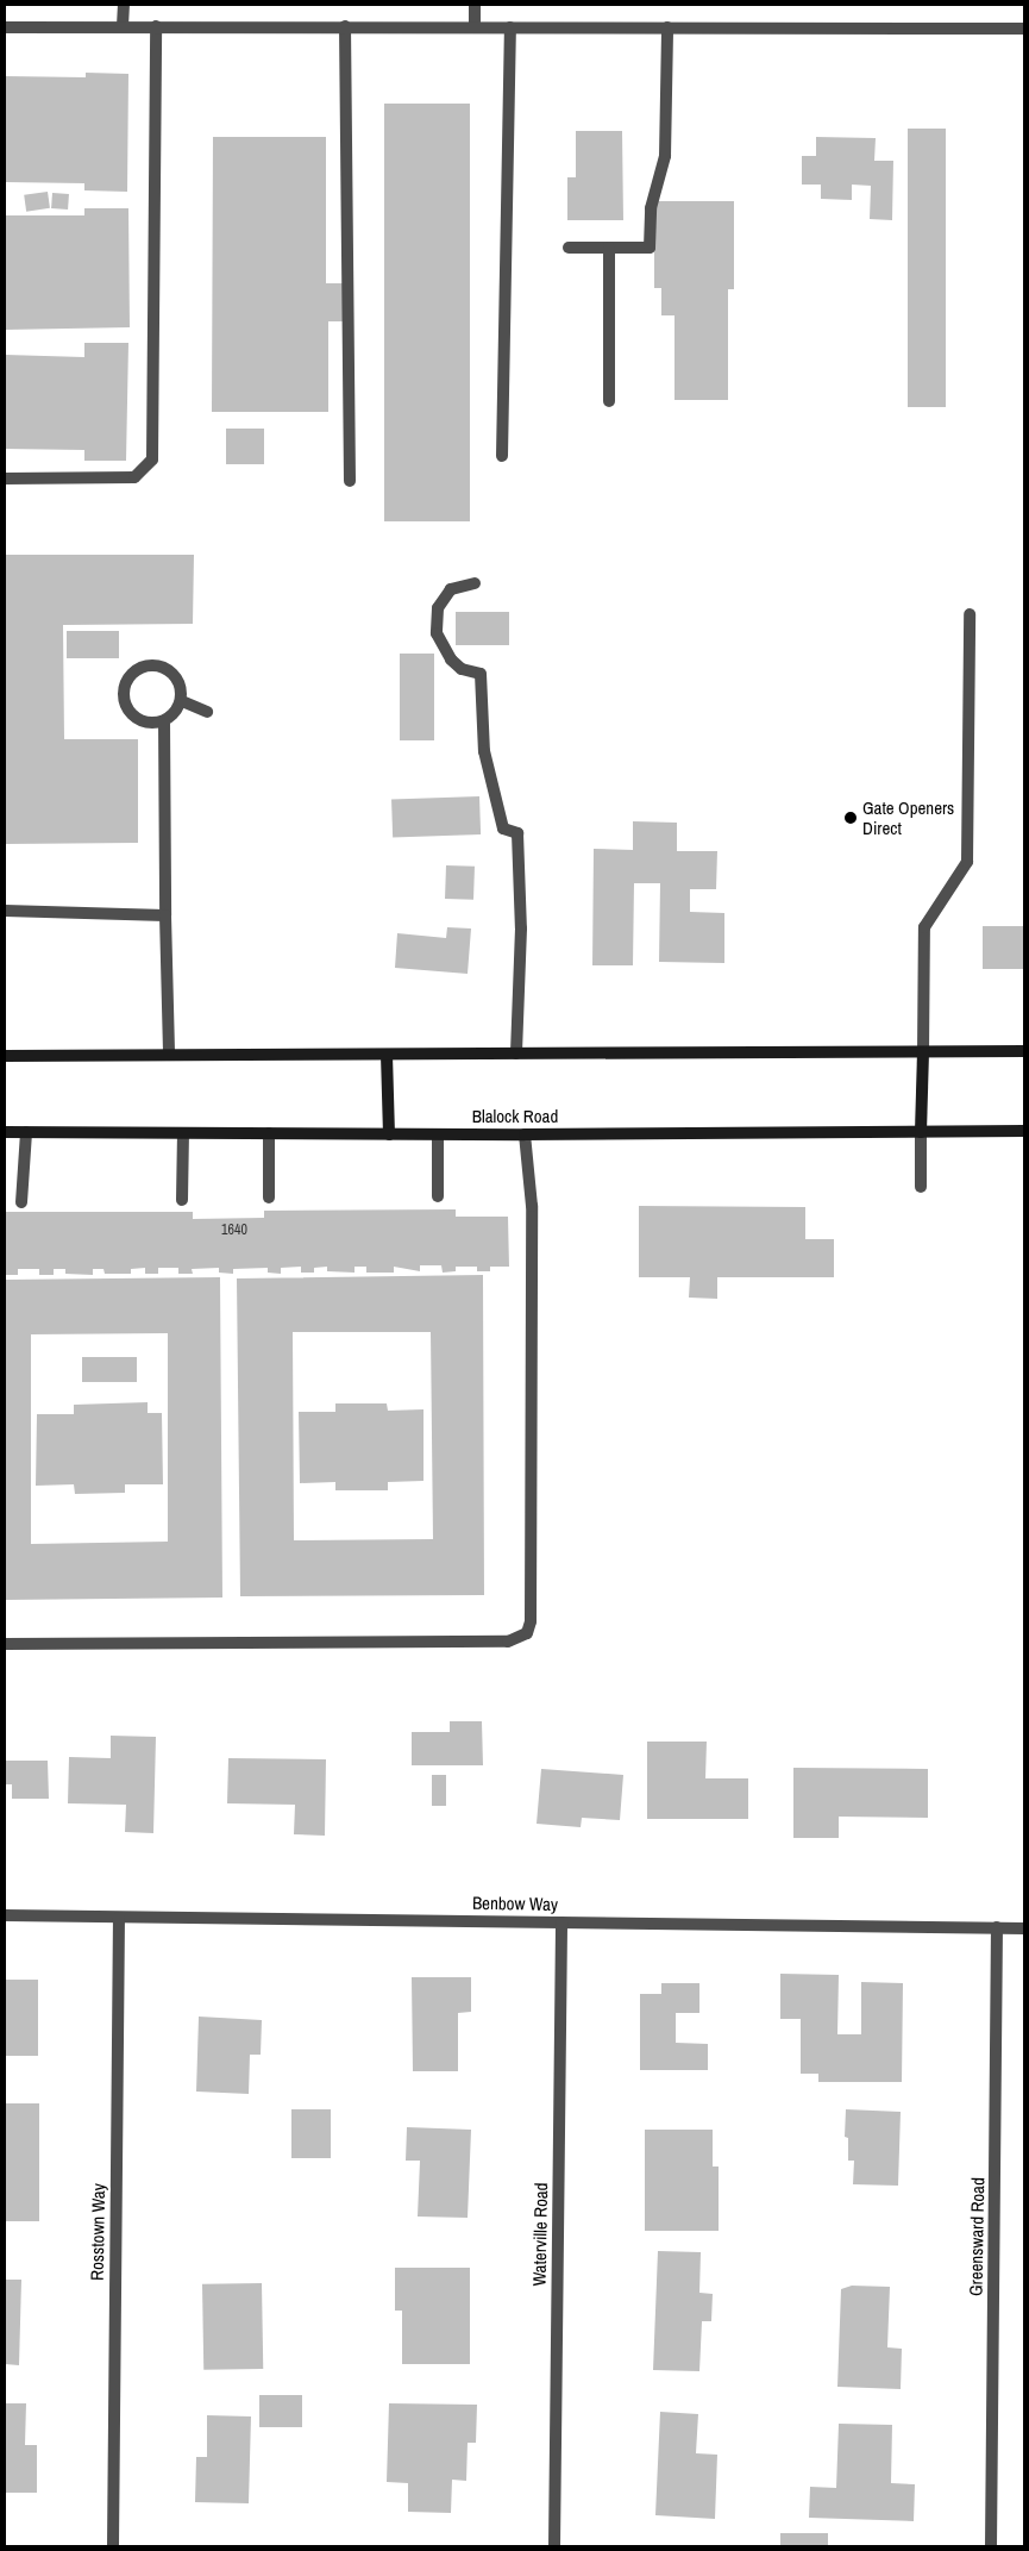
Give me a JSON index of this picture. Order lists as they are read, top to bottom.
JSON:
{
  "streets": {
    "main road": ["Blalock Road"],
    "street": [
      "Benbow Way",
      "Rosstown Way",
      "Waterville Road",
      "Greensward Road"
    ]
  },
  "crossings": [
    ["Benbow Way", "Rosstown Way"],
    ["Benbow Way", "Waterville Road"],
    ["Benbow Way", "Greensward Road"]
  ],
  "places": ["Gate Openers Direct"],
  "house_numbers": ["1640"]
}
